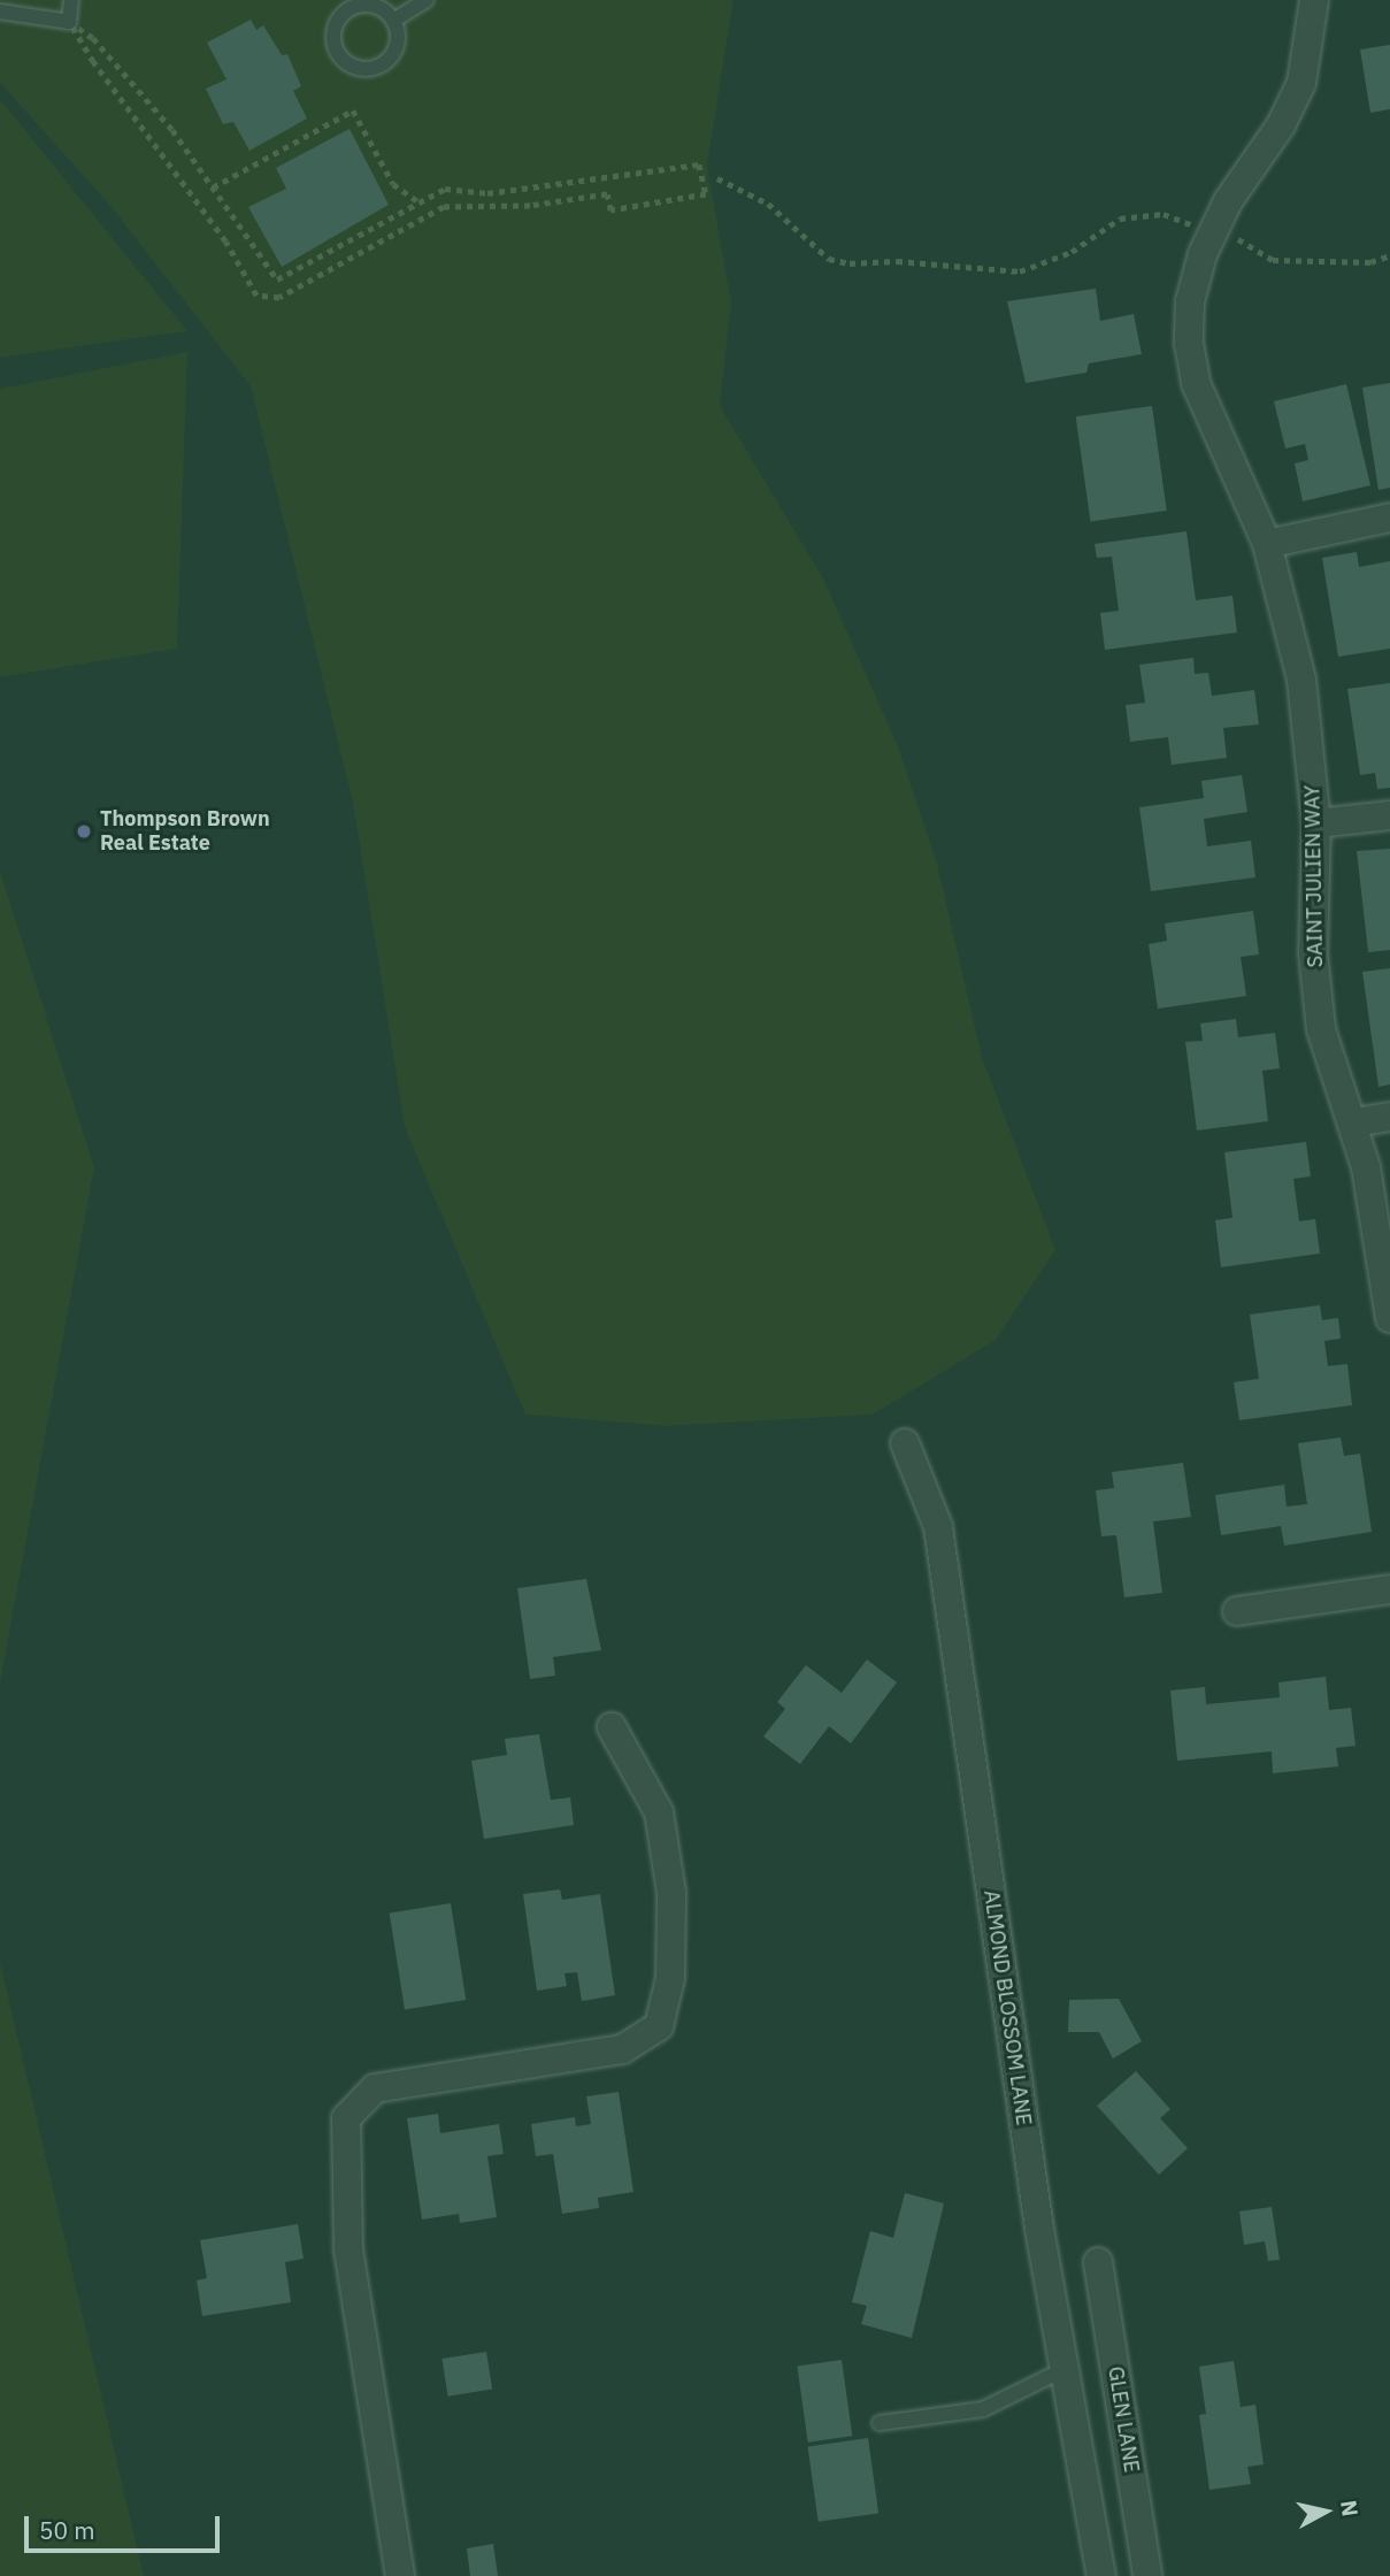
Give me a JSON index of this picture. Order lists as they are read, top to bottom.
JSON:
{
  "streets": {
    "street": ["SAINT JULIEN WAY", "ALMOND BLOSSOM LANE", "GLEN LANE"]
  },
  "places": ["Thompson Brown Real Estate"],
  "scale_bar": "50 m",
  "north": "right"
}
